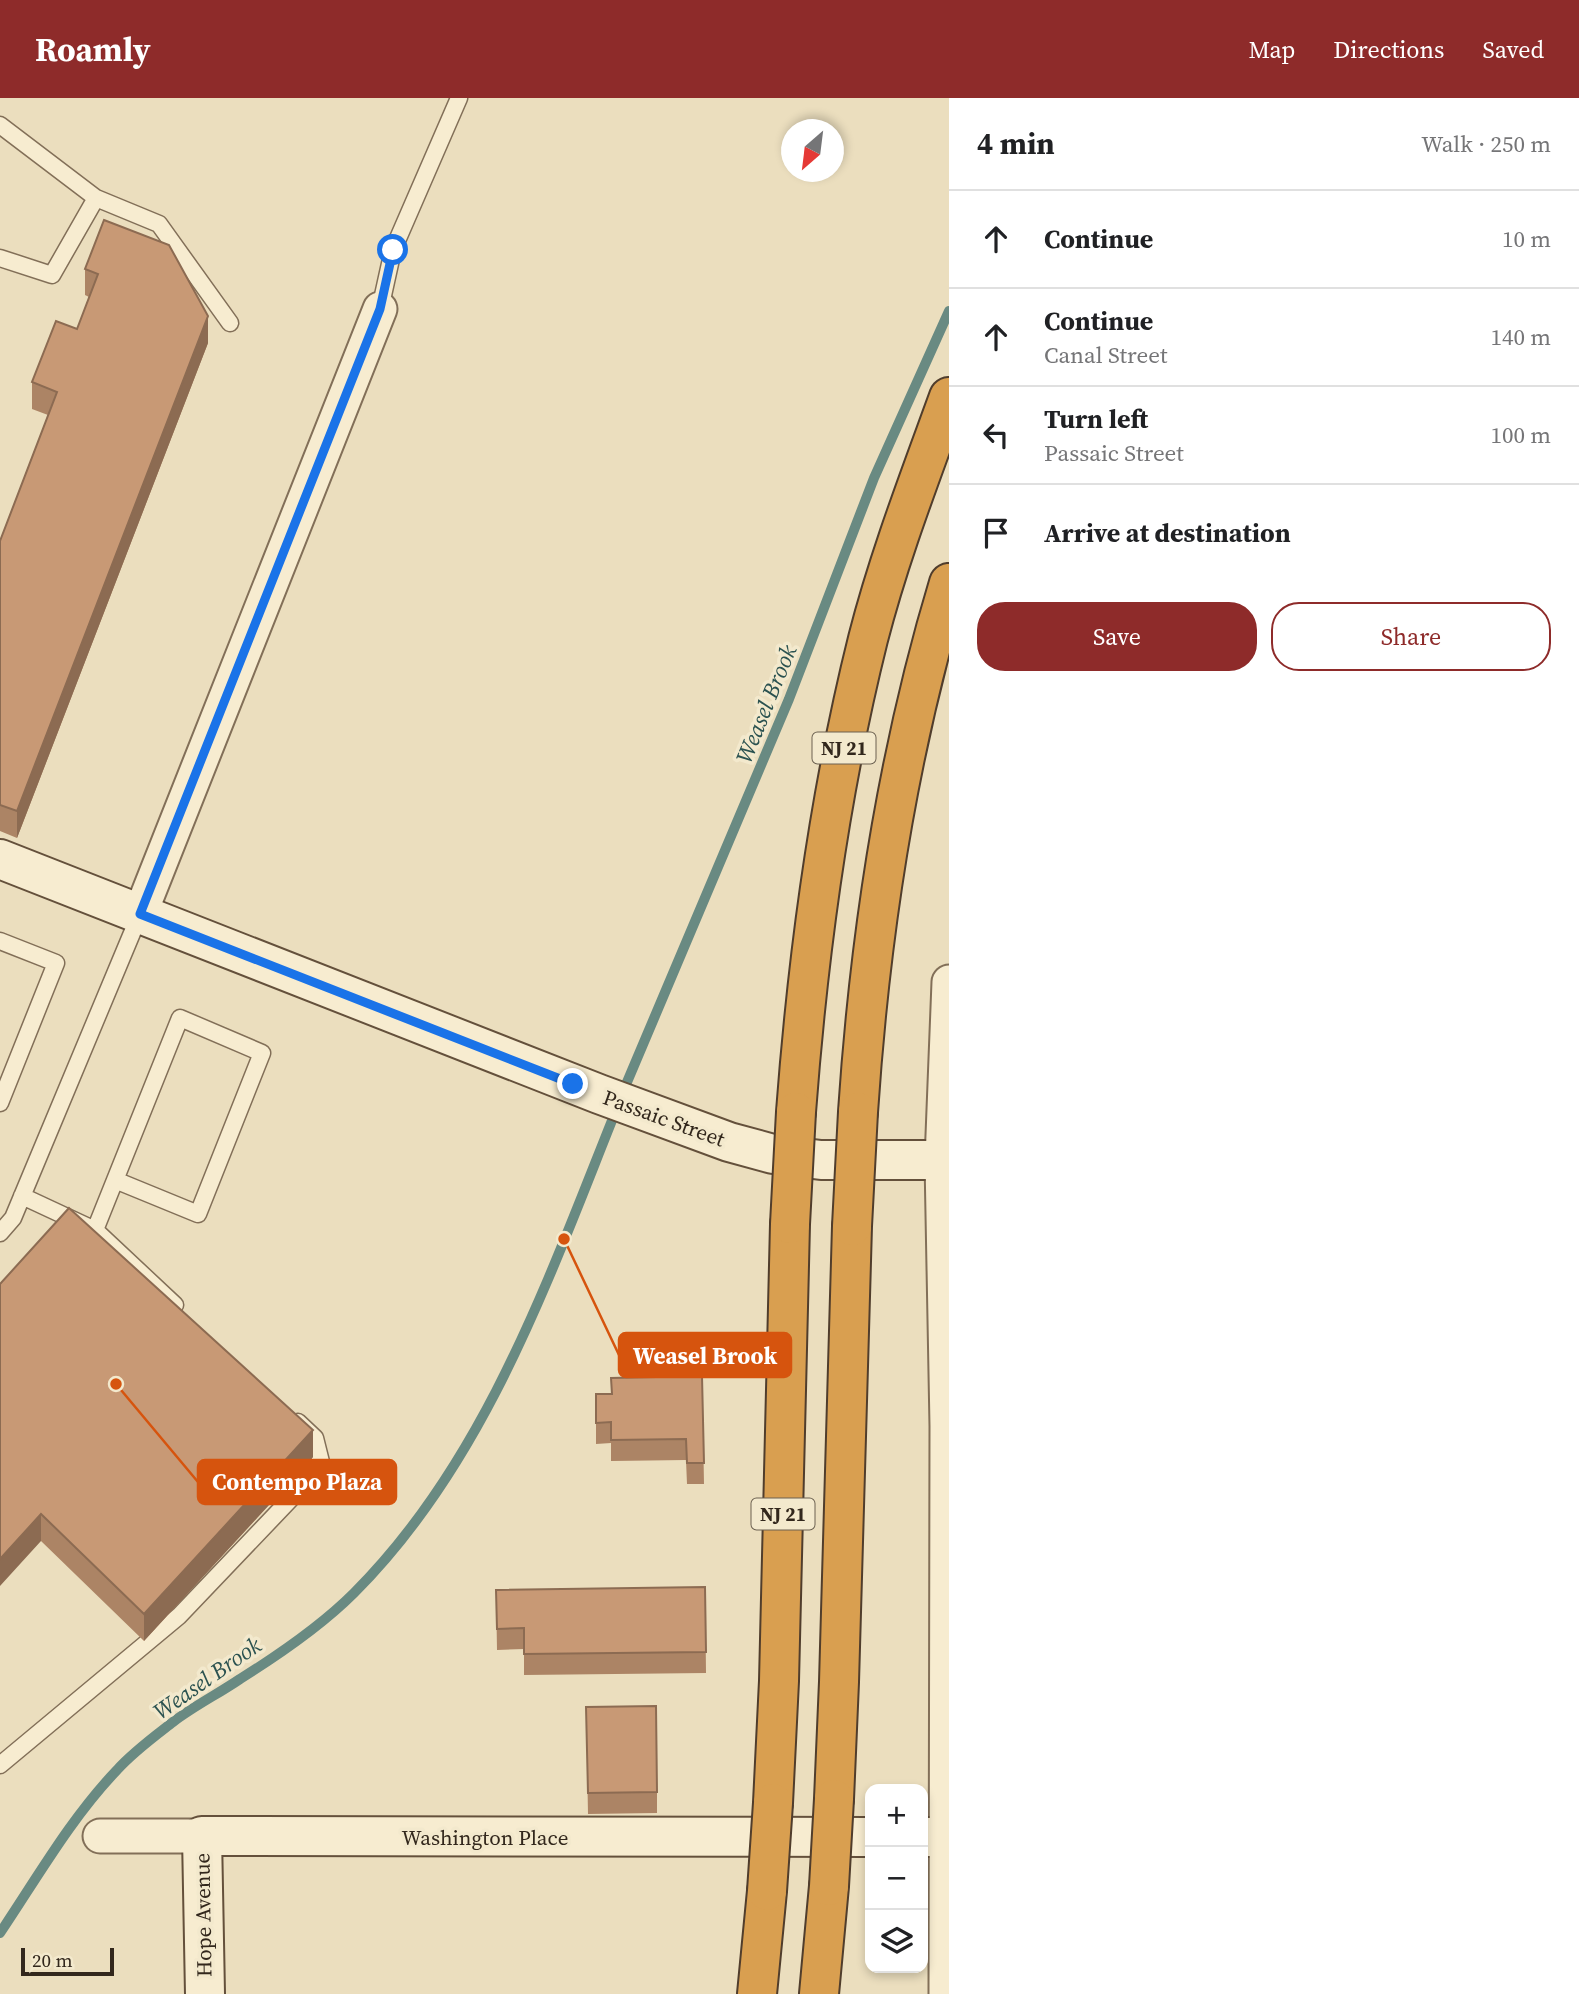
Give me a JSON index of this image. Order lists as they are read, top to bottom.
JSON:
{
  "streets": {
    "highway": ["NJ 21"],
    "street": ["Passaic Street", "Washington Place", "Hope Avenue"]
  },
  "crossings": [
    ["Washington Place", "Hope Avenue"]
  ],
  "water": ["Weasel Brook"],
  "places": ["Weasel Brook", "Contempo Plaza"],
  "scale_bar": "20 m",
  "north": "bottom left",
  "page": {
    "header": "Roamly",
    "nav": ["Map", "Directions", "Saved"],
    "heading": ["4 min", "Walk · 250 m"],
    "list": [
      ["Continue", "10 m"],
      ["Continue", "Canal Street", "140 m"],
      ["Turn left", "Passaic Street", "100 m"],
      "Arrive at destination"
    ],
    "buttons": ["Save", "Share"],
    "map_buttons": ["+", "−"],
    "scale": "20 m"
  }
}
